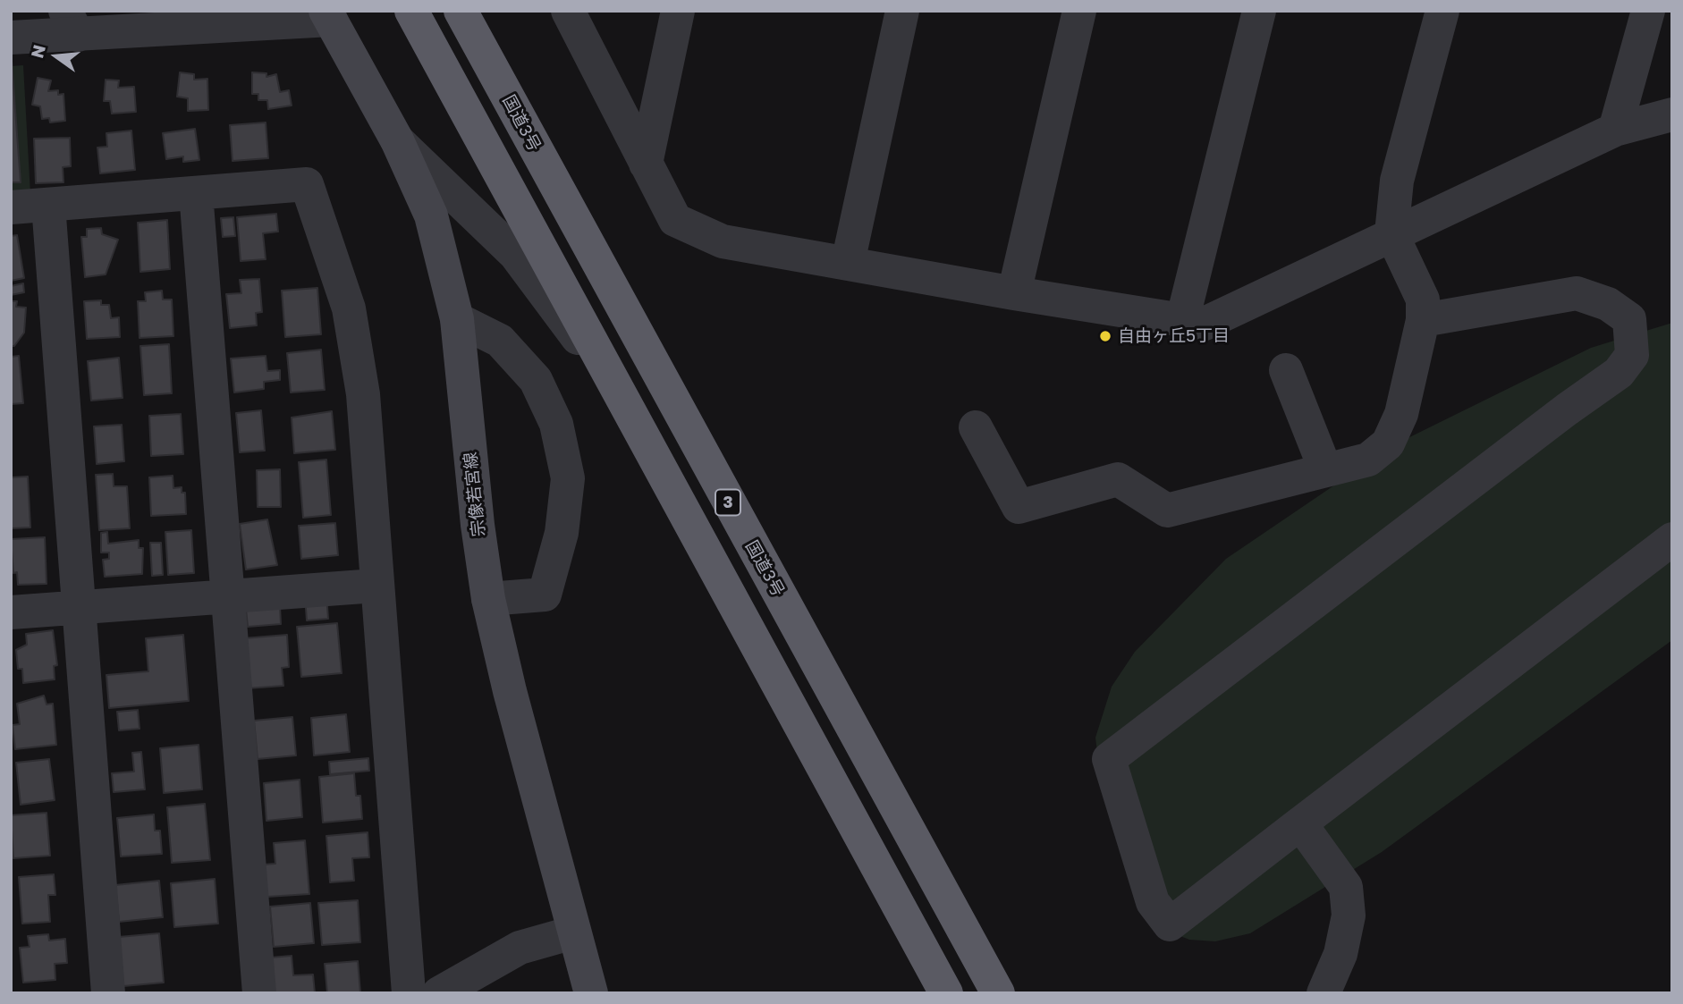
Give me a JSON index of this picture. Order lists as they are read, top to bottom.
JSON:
{
  "streets": {
    "highway": ["国道3号", "3"],
    "main road": ["宗像若宮線"]
  },
  "places": ["自由ヶ丘5丁目"],
  "north": "left"
}
